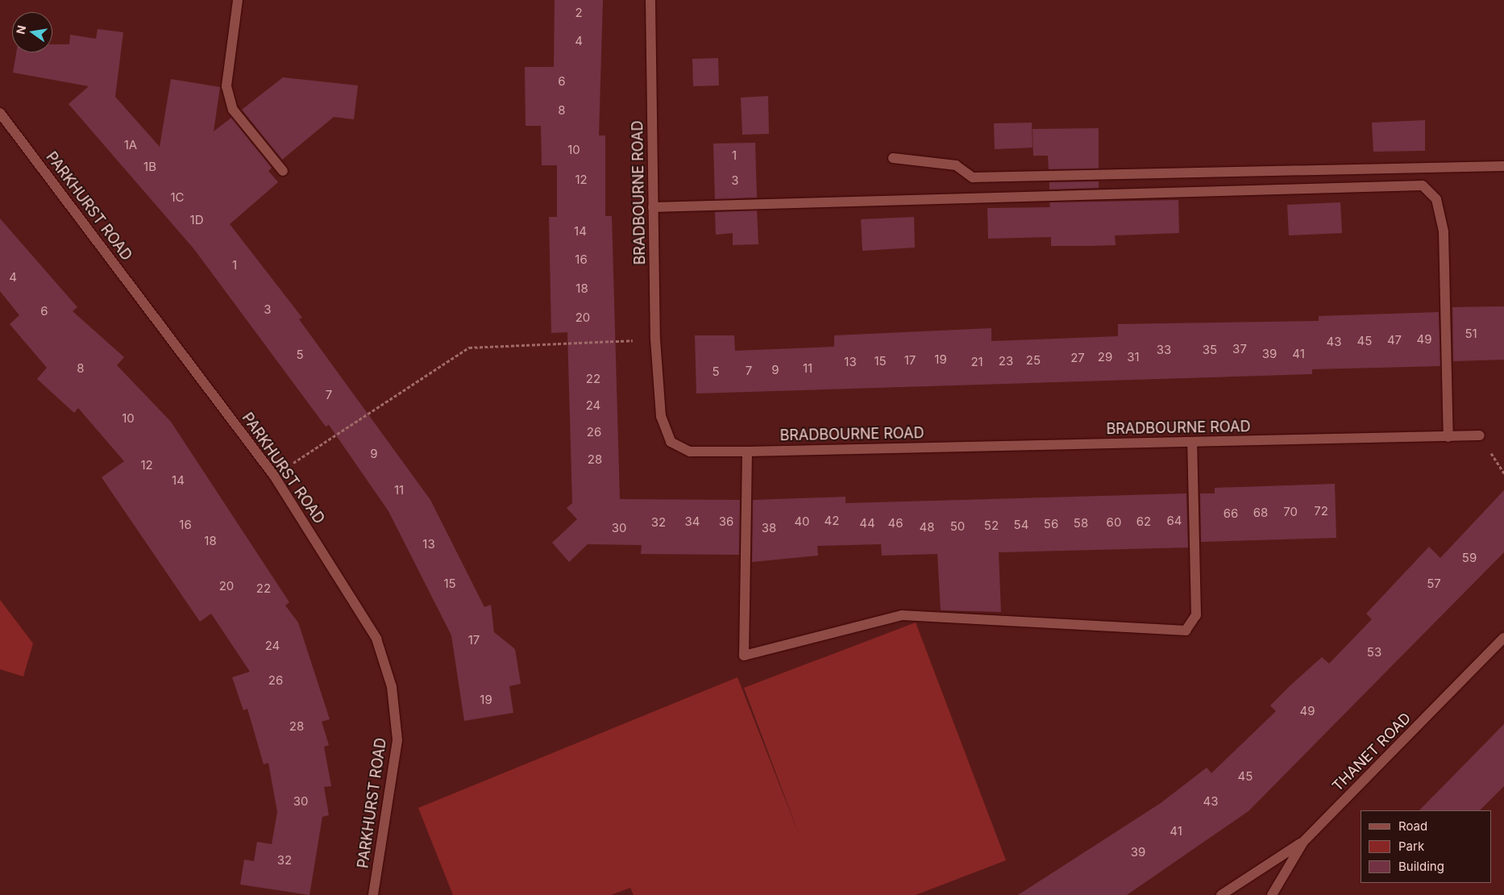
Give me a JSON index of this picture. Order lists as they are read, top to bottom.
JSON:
{
  "streets": {
    "street": ["BRADBOURNE ROAD", "PARKHURST ROAD", "THANET ROAD"]
  },
  "house_numbers": [
    "2",
    "4",
    "6",
    "8",
    "1A",
    "10",
    "1",
    "1B",
    "12",
    "3",
    "1C",
    "1D",
    "14",
    "16",
    "1",
    "4",
    "18",
    "3",
    "6",
    "20",
    "51",
    "49",
    "47",
    "45",
    "43",
    "37",
    "33",
    "35",
    "39",
    "41",
    "5",
    "29",
    "31",
    "27",
    "19",
    "17",
    "25",
    "15",
    "23",
    "13",
    "21",
    "8",
    "11",
    "9",
    "7",
    "5",
    "22",
    "7",
    "24",
    "10",
    "26",
    "9",
    "28",
    "12",
    "14",
    "11",
    "72",
    "70",
    "68",
    "66",
    "42",
    "64",
    "34",
    "36",
    "40",
    "62",
    "32",
    "60",
    "44",
    "46",
    "58",
    "56",
    "16",
    "54",
    "52",
    "50",
    "48",
    "30",
    "38",
    "18",
    "13",
    "59",
    "15",
    "57",
    "20",
    "22",
    "17",
    "24",
    "53",
    "26",
    "19",
    "49",
    "28",
    "45",
    "30",
    "43",
    "41",
    "39",
    "32"
  ],
  "legend": ["Road", "Park", "Building"],
  "north": "left"
}
